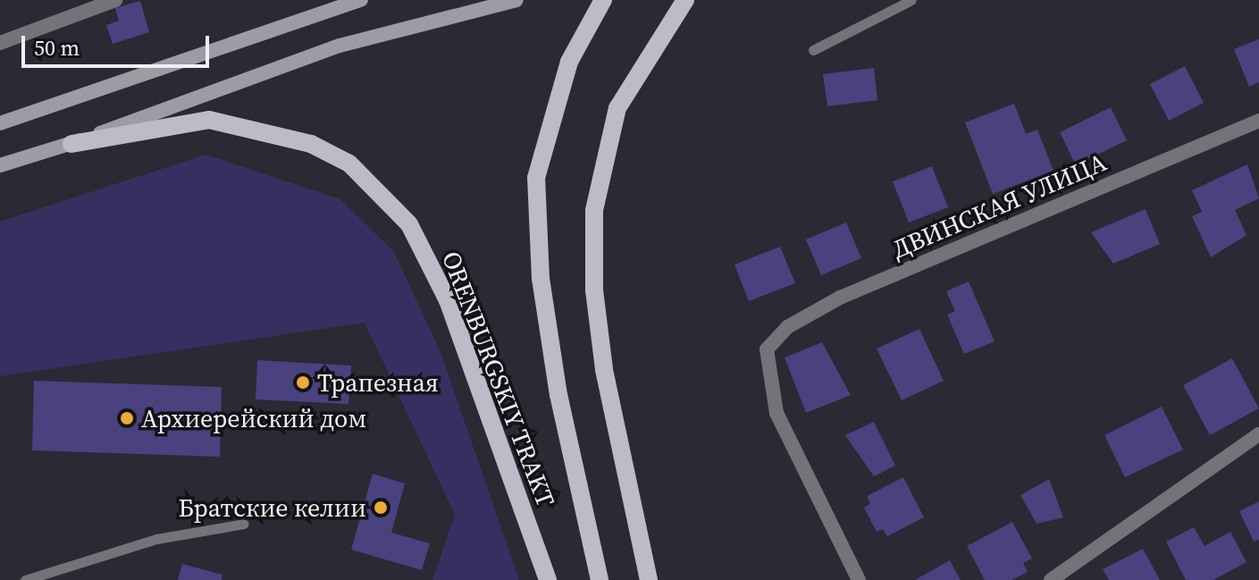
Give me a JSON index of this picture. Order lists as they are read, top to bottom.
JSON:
{
  "streets": {
    "main road": ["ORENBURGSKIY TRAKT"],
    "street": ["ДВИНСКАЯ УЛИЦА"]
  },
  "places": ["Трапезная", "Архиерейский дом", "Братские келии"],
  "scale_bar": "50 m"
}
